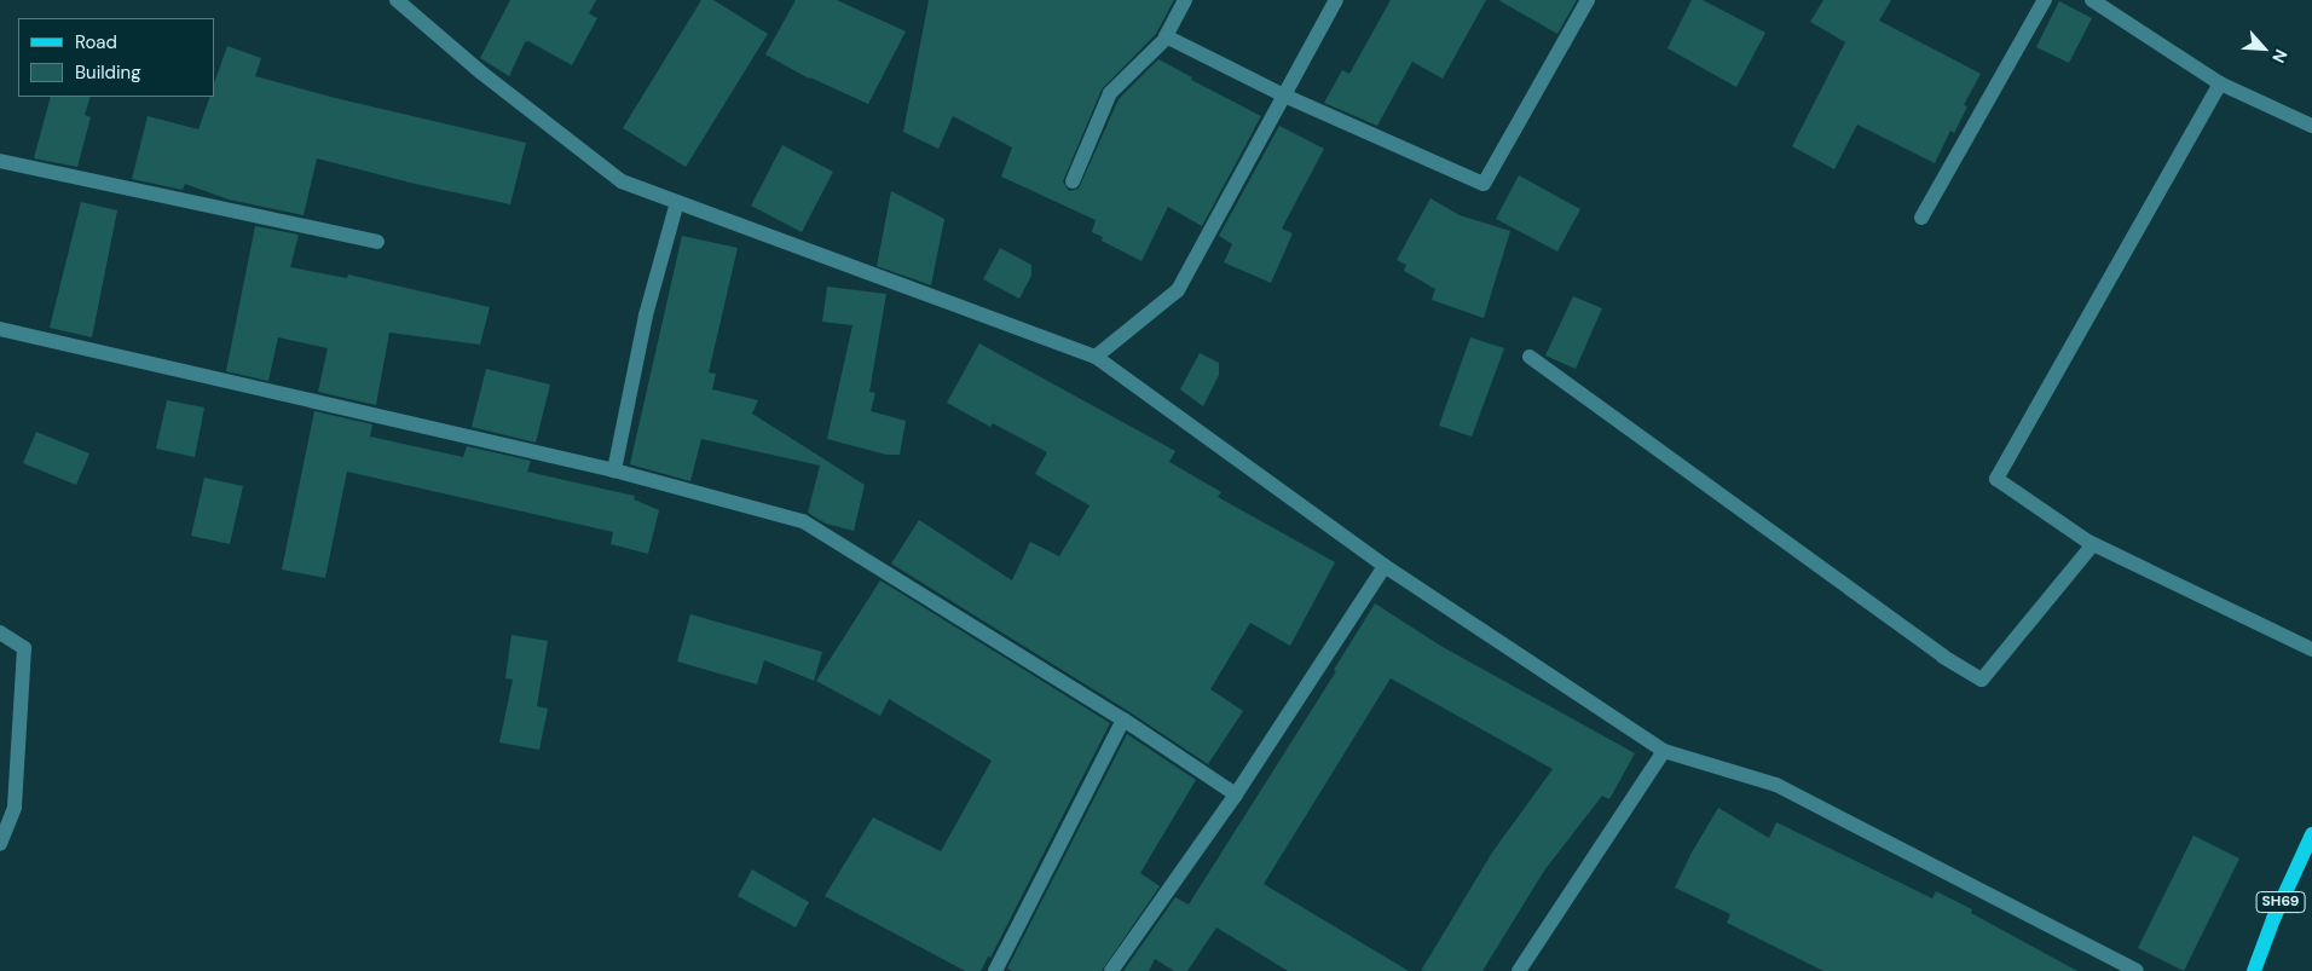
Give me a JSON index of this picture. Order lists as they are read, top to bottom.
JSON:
{
  "streets": {
    "main road": ["SH69"]
  },
  "legend": ["Road", "Building"],
  "north": "bottom right"
}
